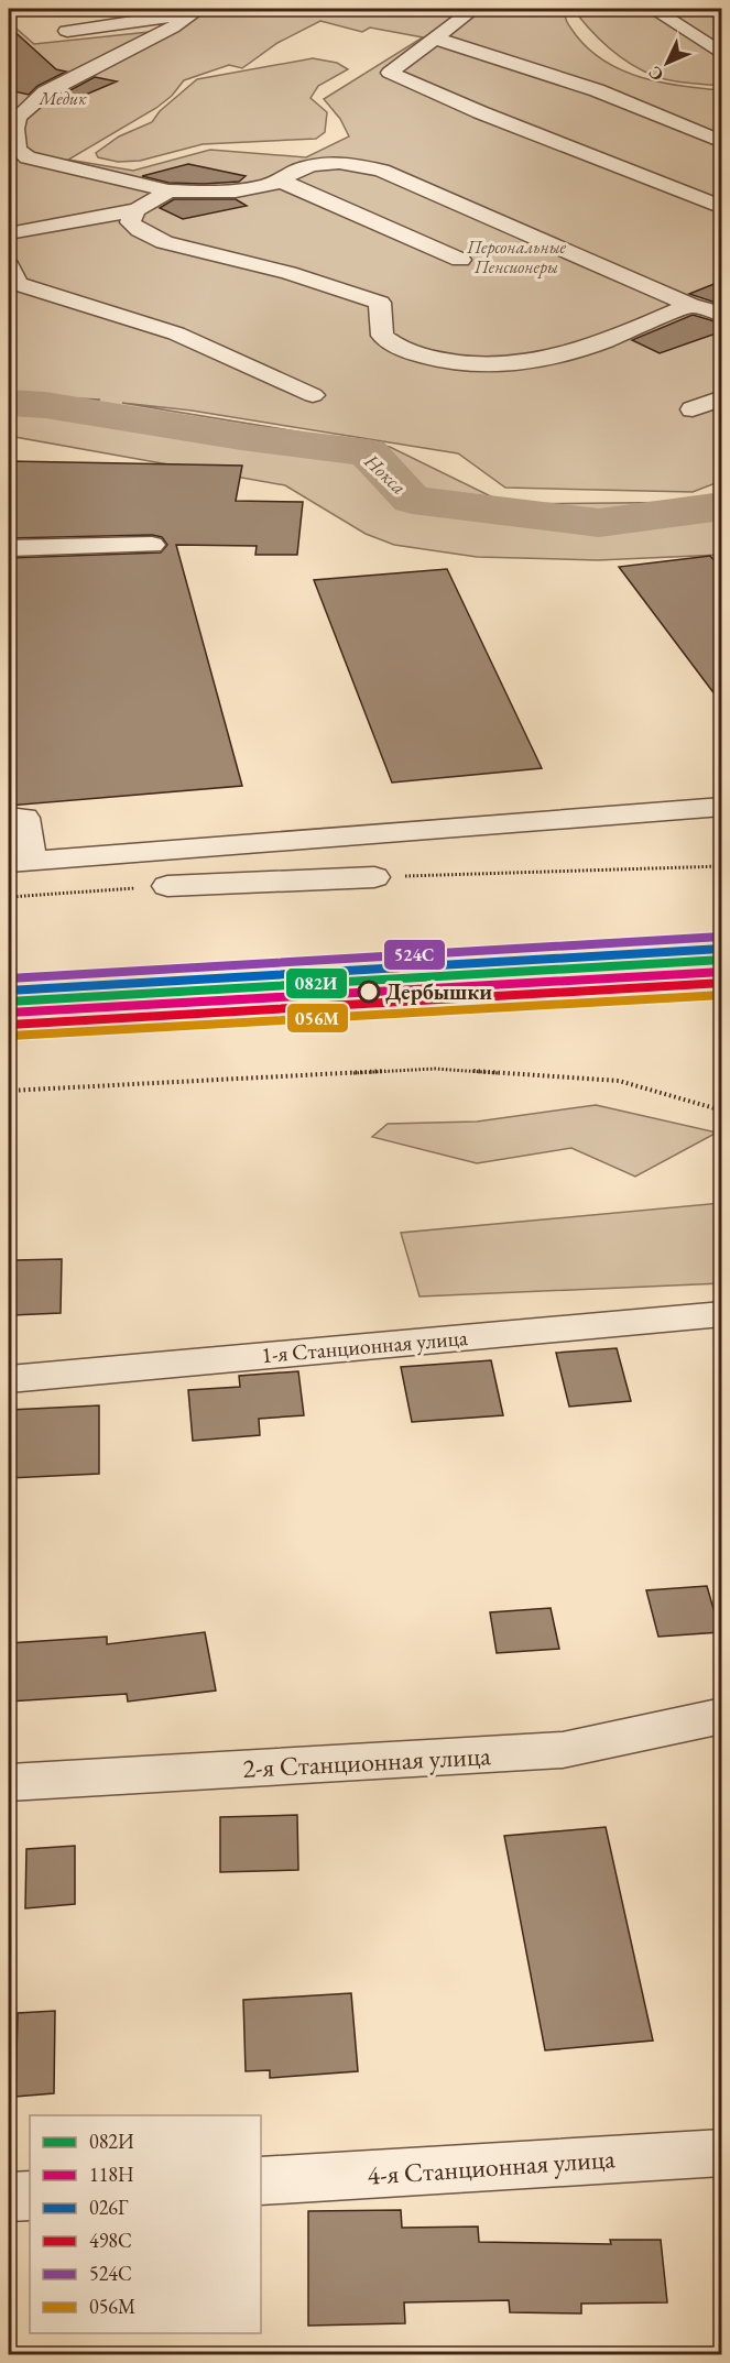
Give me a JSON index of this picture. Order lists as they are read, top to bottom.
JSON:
{
  "streets": {
    "street": ["1-я Станционная улица", "2-я Станционная улица", "4-я Станционная улица"]
  },
  "water": ["Нокса"],
  "parks": ["Медик", "Персональные Пенсионеры"],
  "places": ["Дербышки"],
  "lines": [
    "transit line 524С",
    "transit line 026Г",
    "transit line 082И",
    "transit line 118Н",
    "transit line 498С",
    "transit line 056М"
  ],
  "legend": [
    "082И",
    "118Н",
    "026Г",
    "498С",
    "524С",
    "056М"
  ],
  "north": "bottom left"
}
